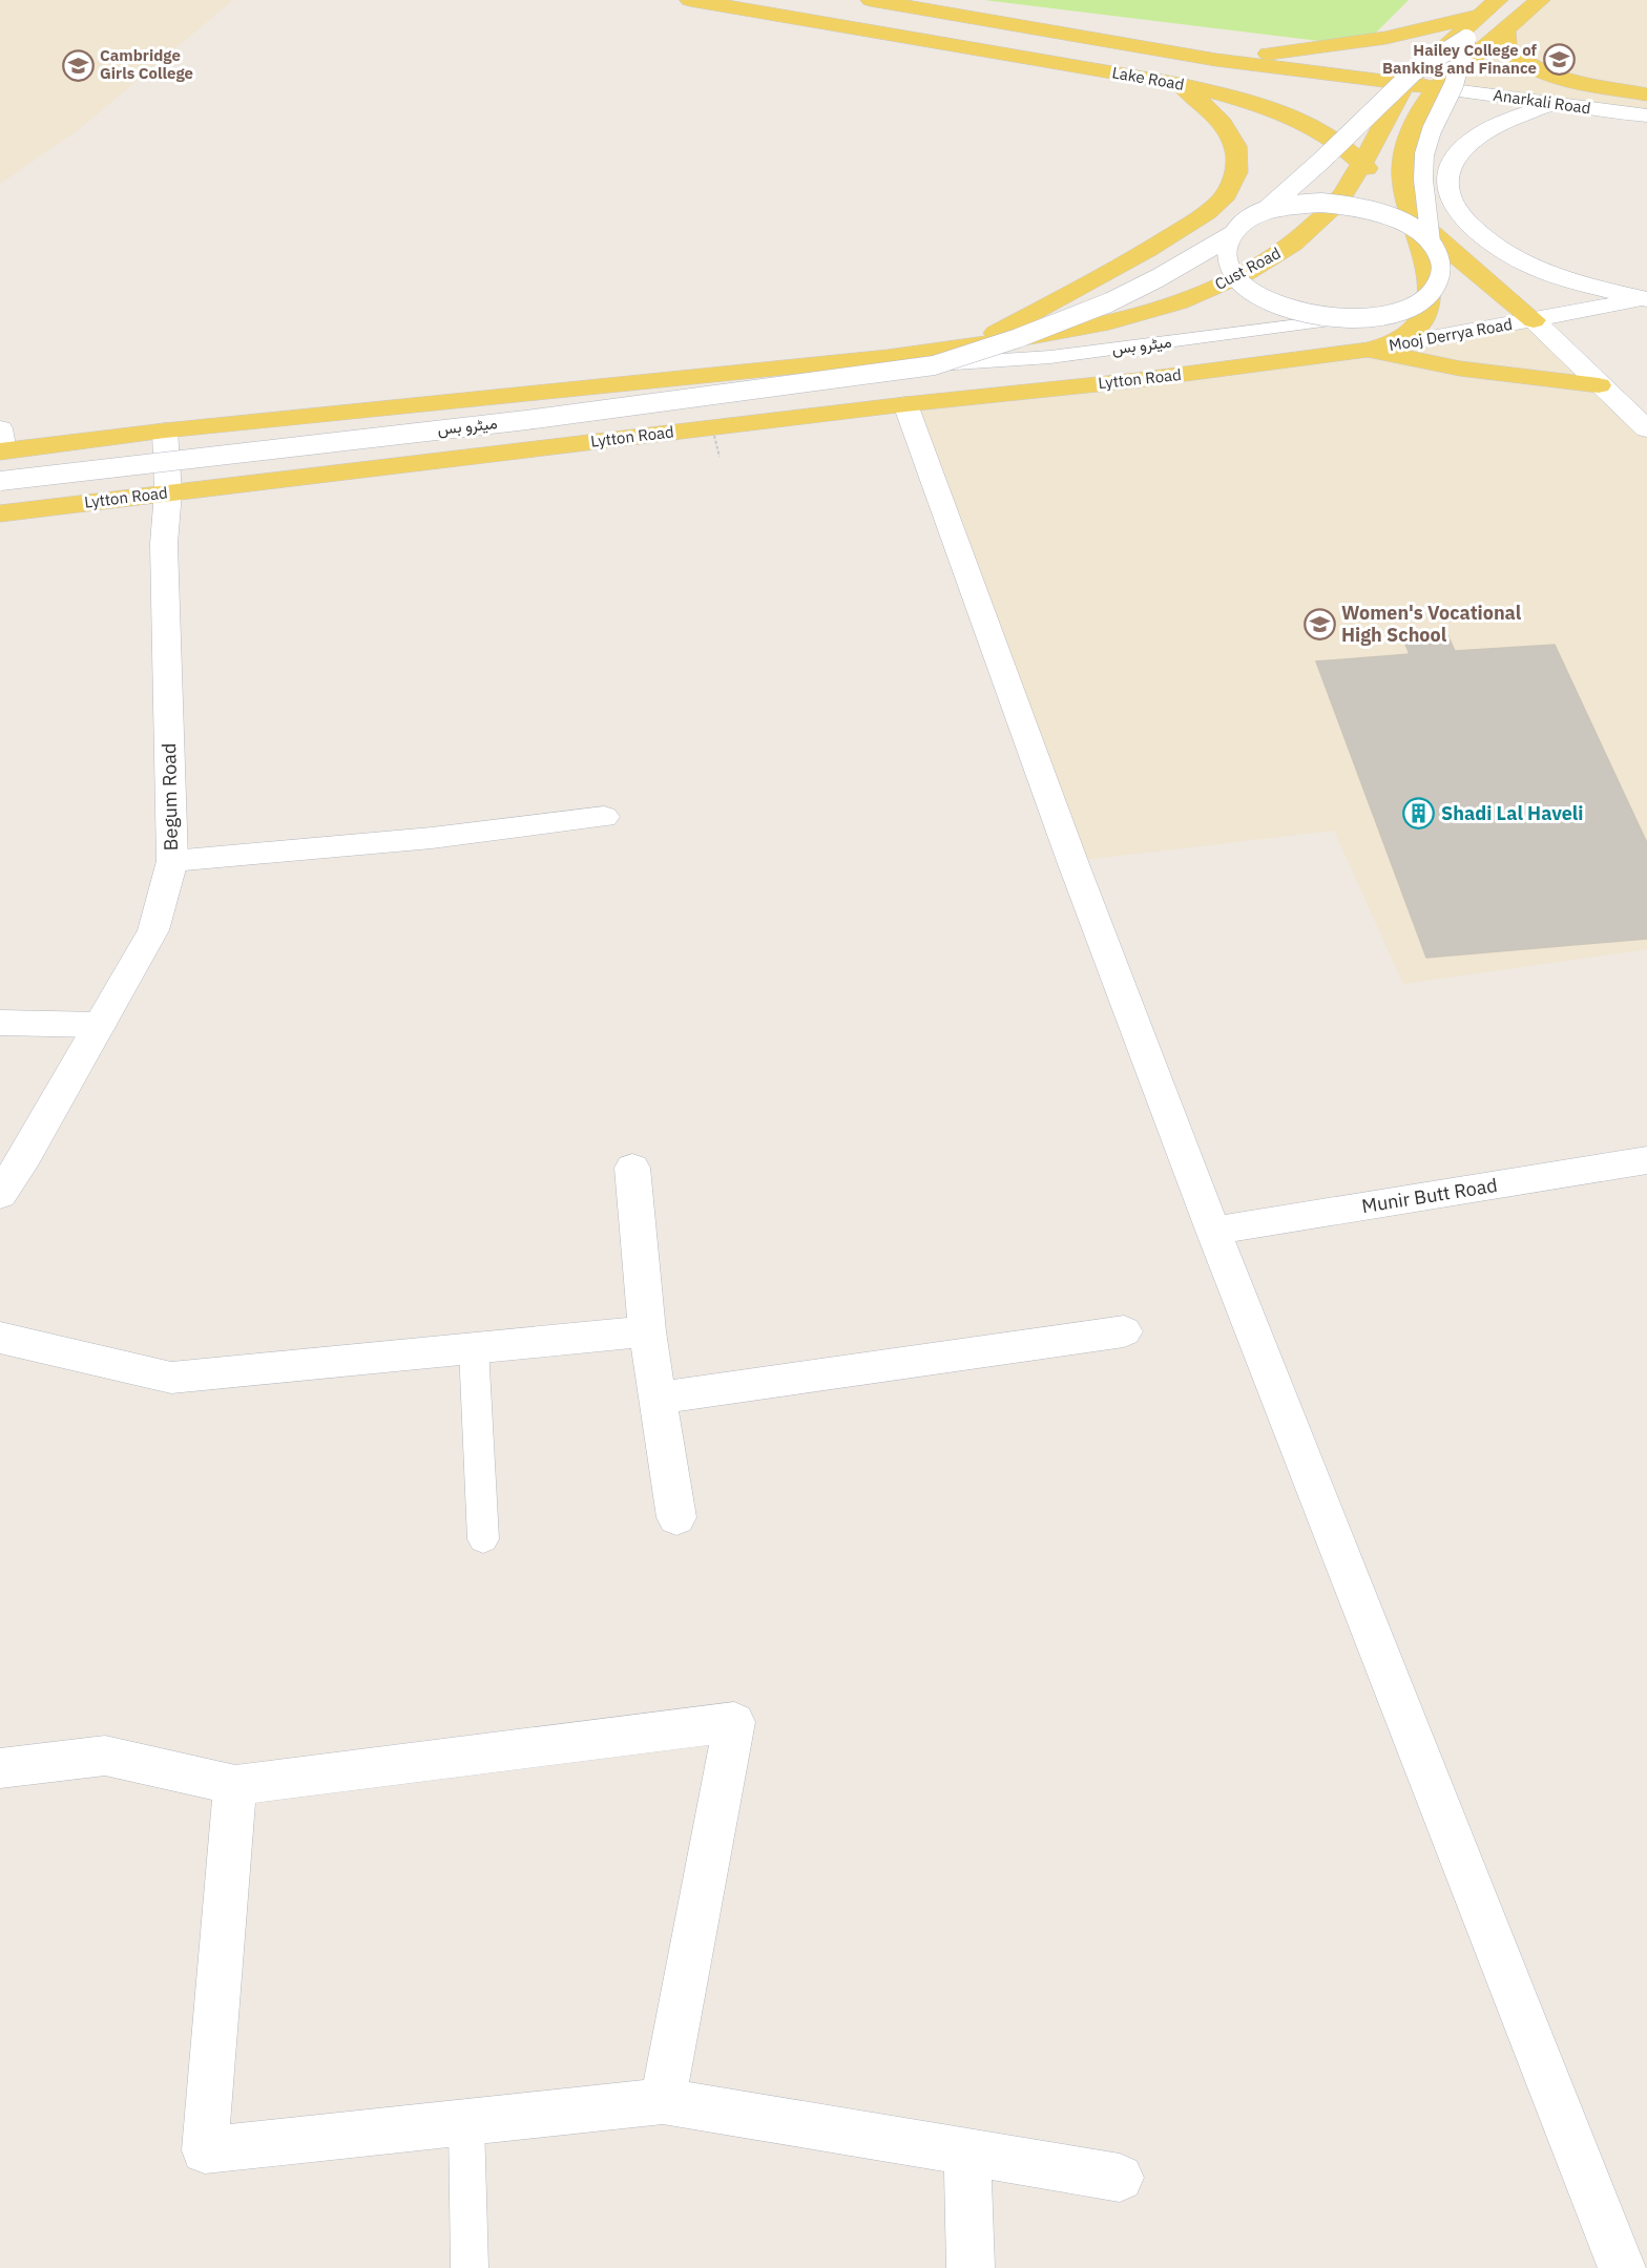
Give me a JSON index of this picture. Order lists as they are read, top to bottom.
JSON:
{
  "streets": {
    "main road": ["Lake Road", "Cust Road", "Lytton Road"],
    "street": [
      "Anarkali Road",
      "Mooj Derrya Road",
      "Begum Road",
      "Munir Butt Road"
    ],
    "lane": ["میٹرو بس"]
  },
  "crossings": [
    ["Lake Road", "Cust Road"],
    ["Lake Road", "Mooj Derrya Road"],
    ["Cust Road", "Begum Road"],
    ["Mooj Derrya Road", "Lytton Road"],
    ["Lytton Road", "Begum Road"]
  ],
  "places": {
    "school or university": ["Hailey College of Banking and Finance", "Cambridge Girls College", "Women's Vocational High School"],
    "building": ["Shadi Lal Haveli"]
  }
}
